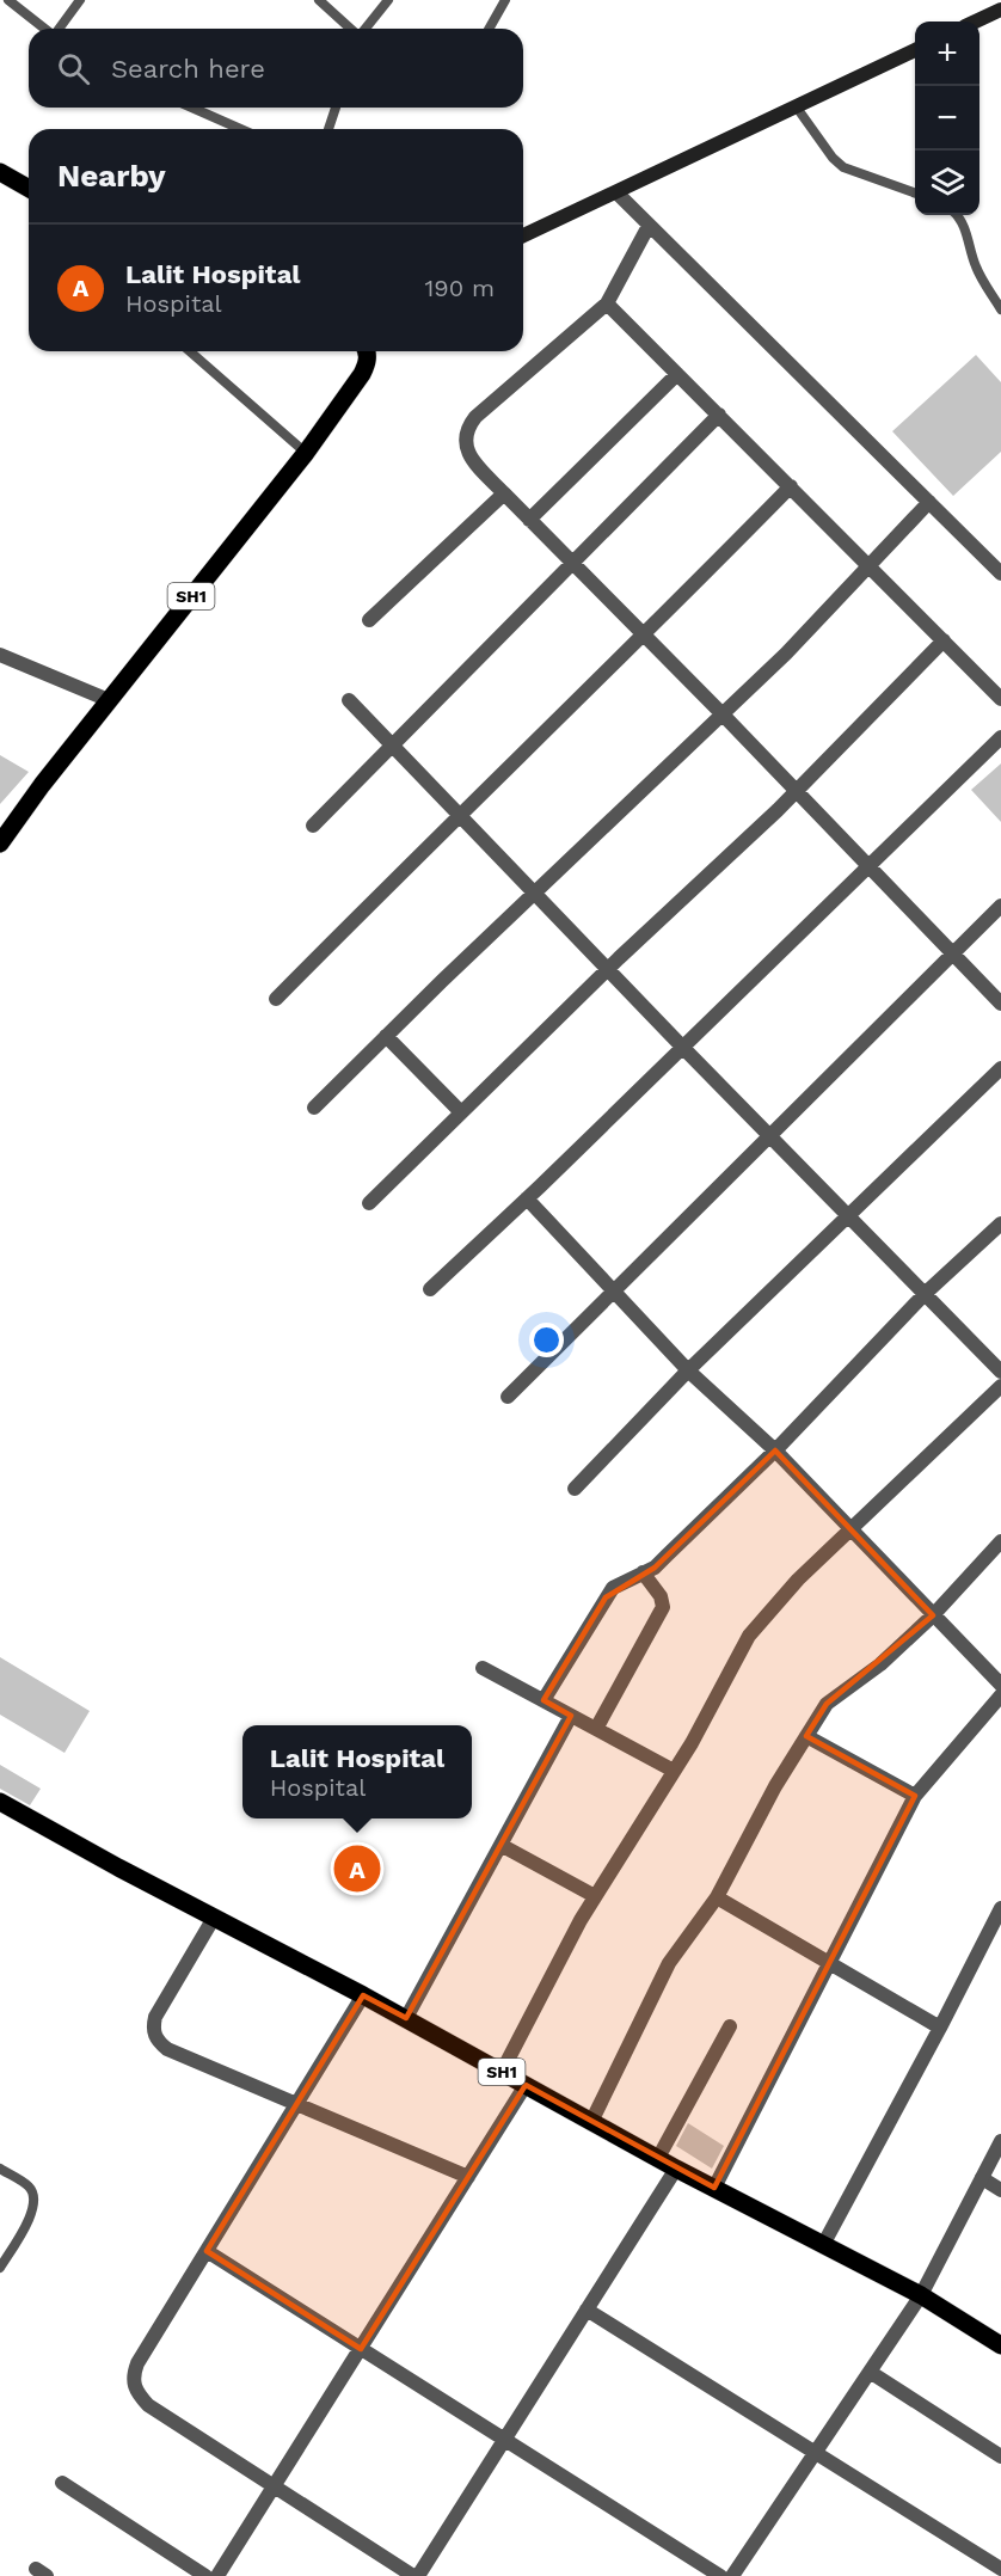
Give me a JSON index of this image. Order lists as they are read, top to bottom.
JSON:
{
  "streets": {
    "main road": ["SH1"]
  },
  "page": {
    "map_buttons": ["+", "−"],
    "search": "Search here",
    "heading": "Nearby",
    "list": [
      {
        "mark": "A",
        "name": "Lalit Hospital",
        "note": "Hospital",
        "value": "190 m"
      }
    ],
    "popup": ["Lalit Hospital", "Hospital"],
    "pins": "A"
  }
}
